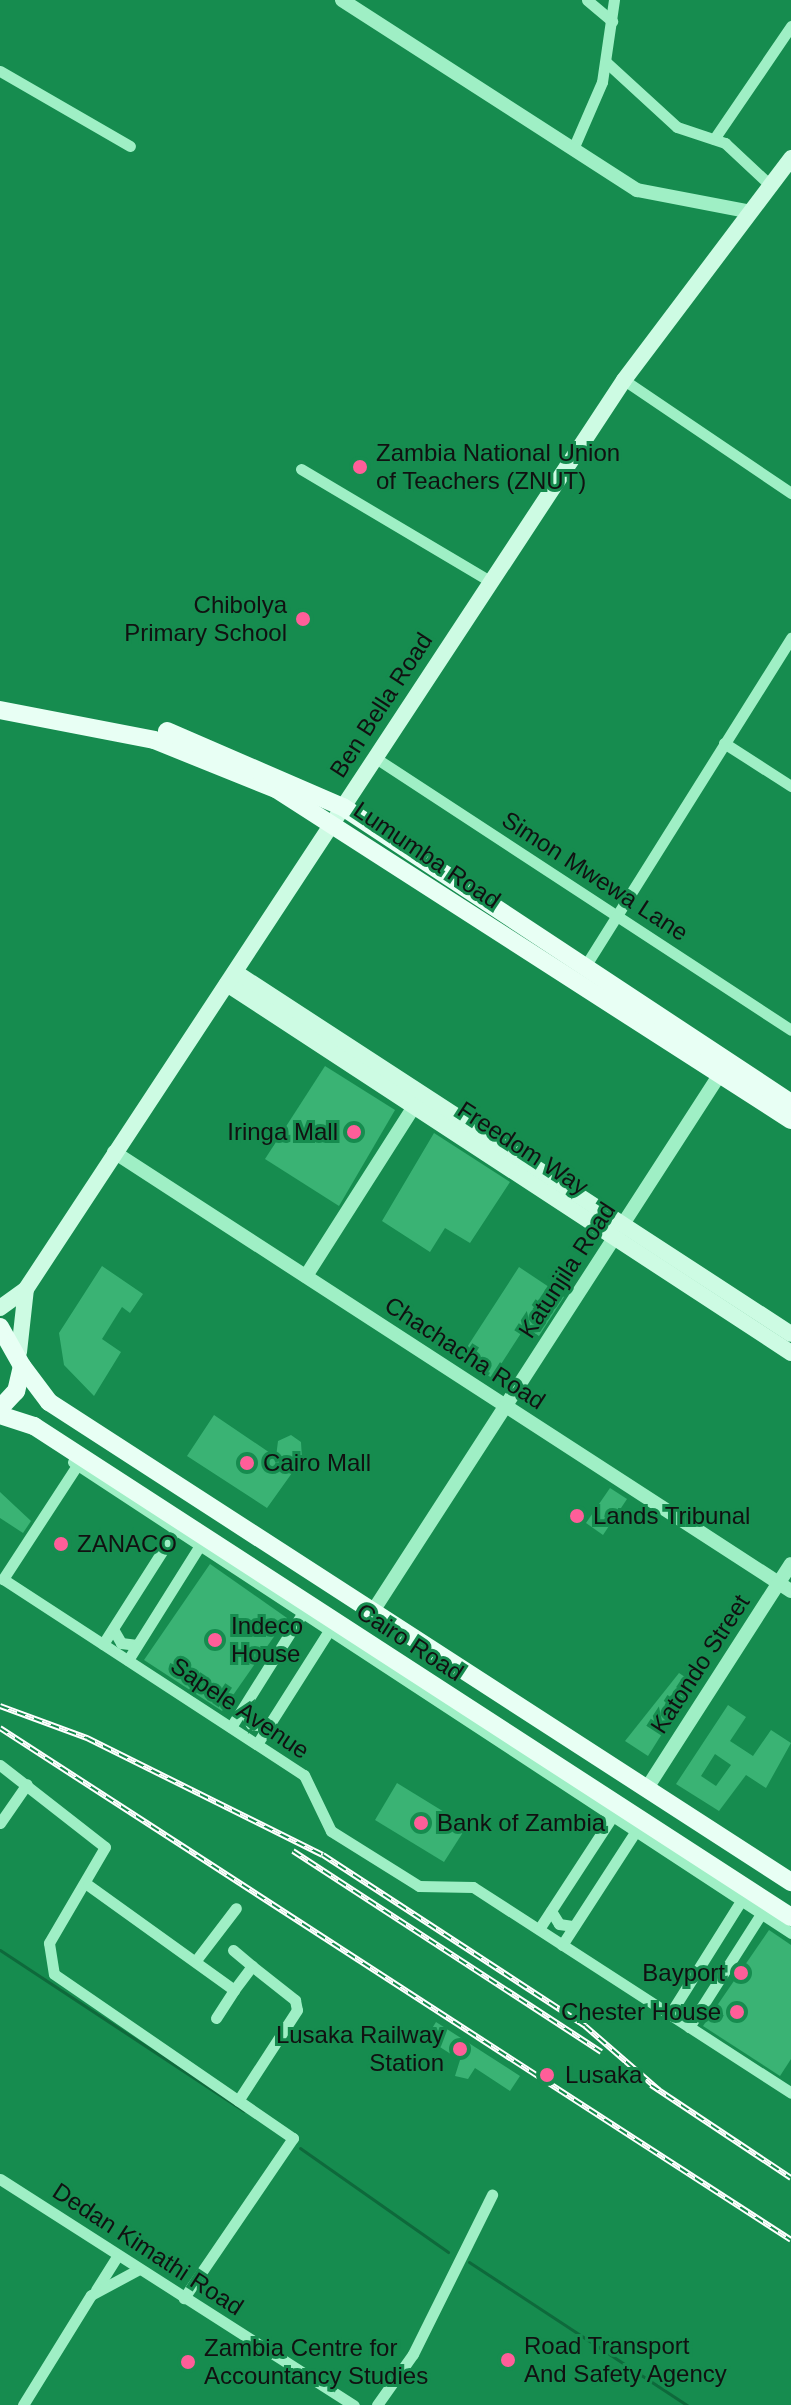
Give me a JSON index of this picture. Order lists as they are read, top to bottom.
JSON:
{
  "streets": {
    "main road": [
      "Ben Bella Road",
      "Lumumba Road",
      "Freedom Way",
      "Cairo Road"
    ],
    "street": [
      "Simon Mwewa Lane",
      "Katunjila Road",
      "Chachacha Road",
      "Katondo Street",
      "Sapele Avenue",
      "Dedan Kimathi Road"
    ]
  },
  "crossings": [
    ["Ben Bella Road", "Lumumba Road"],
    ["Ben Bella Road", "Simon Mwewa Lane"],
    ["Ben Bella Road", "Freedom Way"],
    ["Ben Bella Road", "Chachacha Road"],
    ["Ben Bella Road", "Cairo Road"],
    ["Lumumba Road", "Katunjila Road"],
    ["Freedom Way", "Katunjila Road"],
    ["Katunjila Road", "Chachacha Road"],
    ["Katunjila Road", "Cairo Road"],
    ["Chachacha Road", "Katondo Street"],
    ["Cairo Road", "Katondo Street"]
  ],
  "places": [
    "Zambia National Union of Teachers (ZNUT)",
    "Chibolya Primary School",
    "Iringa Mall",
    "Cairo Mall",
    "Lands Tribunal",
    "ZANACO",
    "Indeco House",
    "Bank of Zambia",
    "Bayport",
    "Chester House",
    "Lusaka Railway Station",
    "Lusaka",
    "Road Transport And Safety Agency",
    "Zambia Centre for Accountancy Studies"
  ]
}
